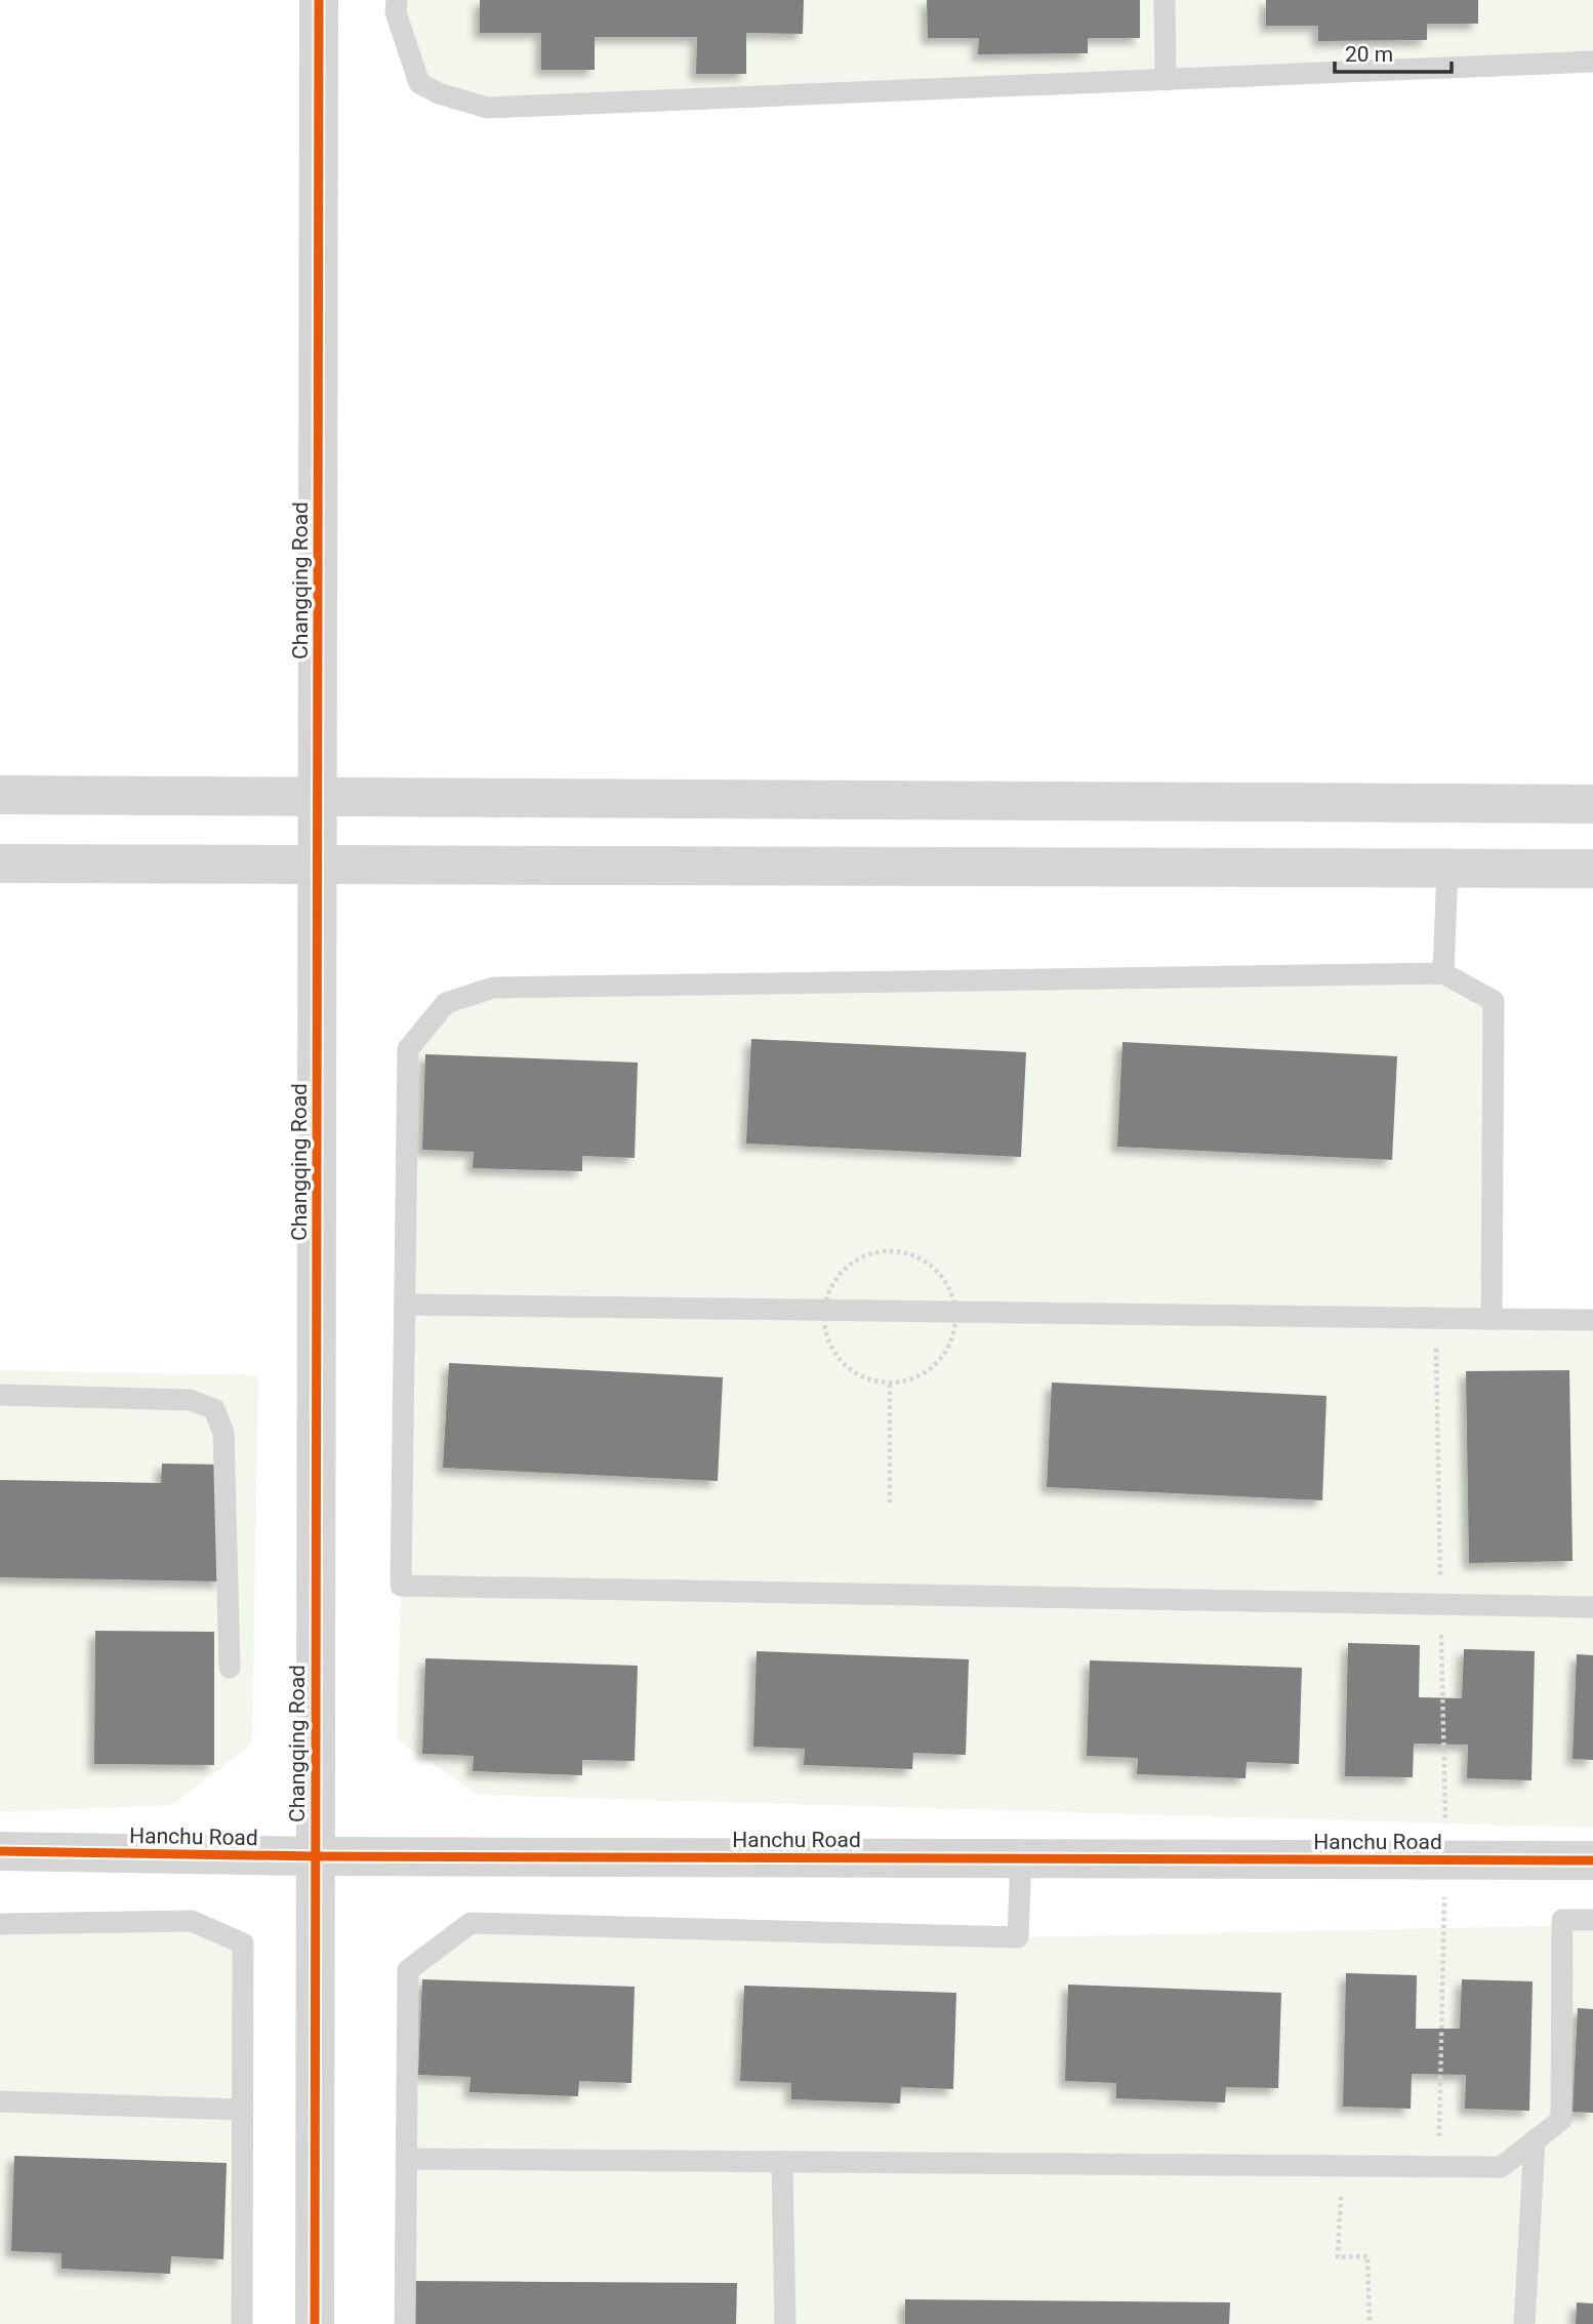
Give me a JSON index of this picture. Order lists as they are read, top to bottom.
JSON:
{
  "streets": {
    "street": ["Changqing Road", "Hanchu Road"]
  },
  "crossings": [
    ["Changqing Road", "Hanchu Road"]
  ],
  "scale_bar": "20 m"
}
